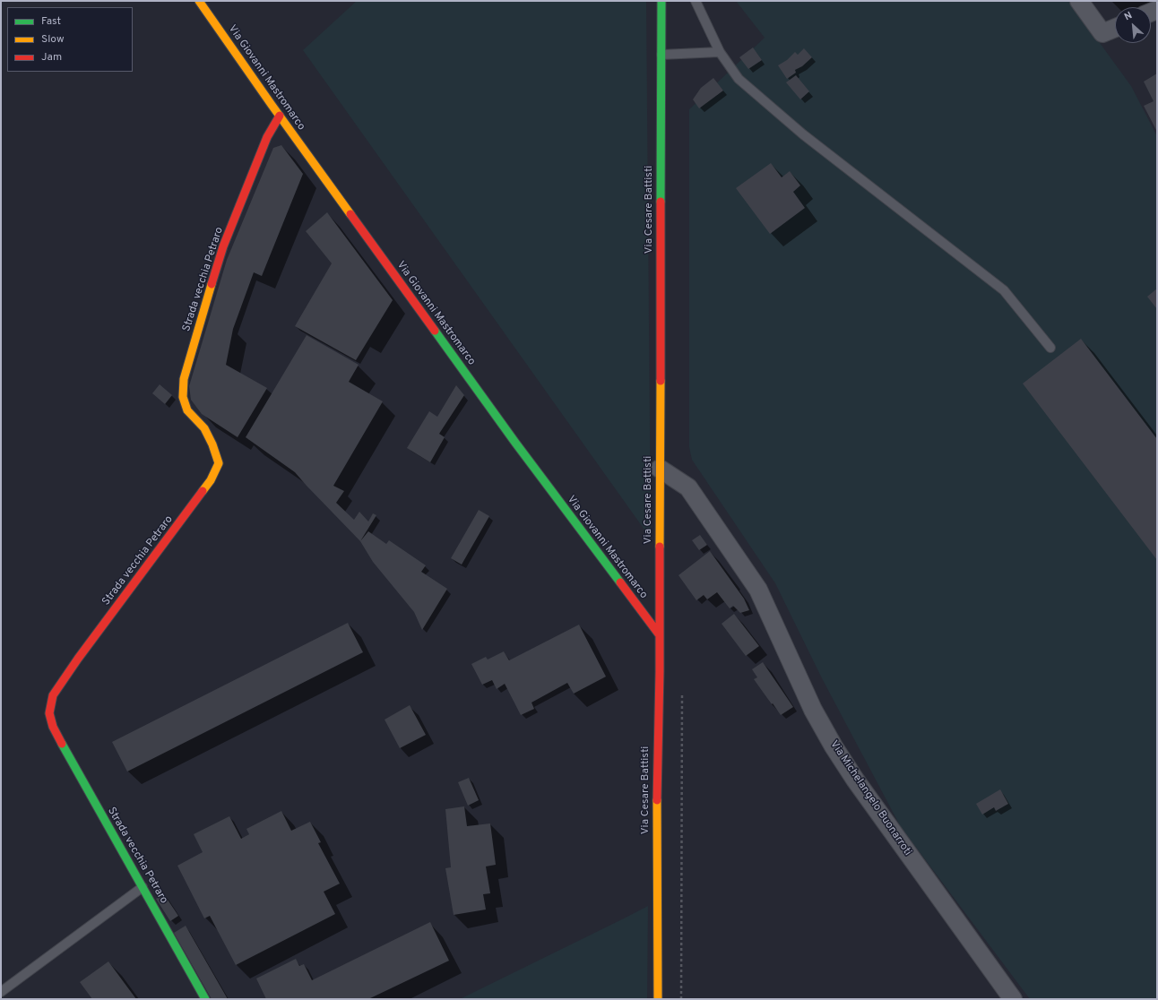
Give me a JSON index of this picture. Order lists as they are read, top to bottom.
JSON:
{
  "streets": {
    "street": [
      "Via Giovanni Mastromarco",
      "Via Cesare Battisti",
      "Strada vecchia Petraro",
      "Via Michelangelo Buonarroti"
    ]
  },
  "crossings": [
    ["Via Giovanni Mastromarco", "Via Cesare Battisti"],
    ["Via Giovanni Mastromarco", "Strada vecchia Petraro"],
    ["Via Cesare Battisti", "Via Michelangelo Buonarroti"]
  ],
  "legend": ["Fast", "Slow", "Jam"],
  "north": "top left"
}
